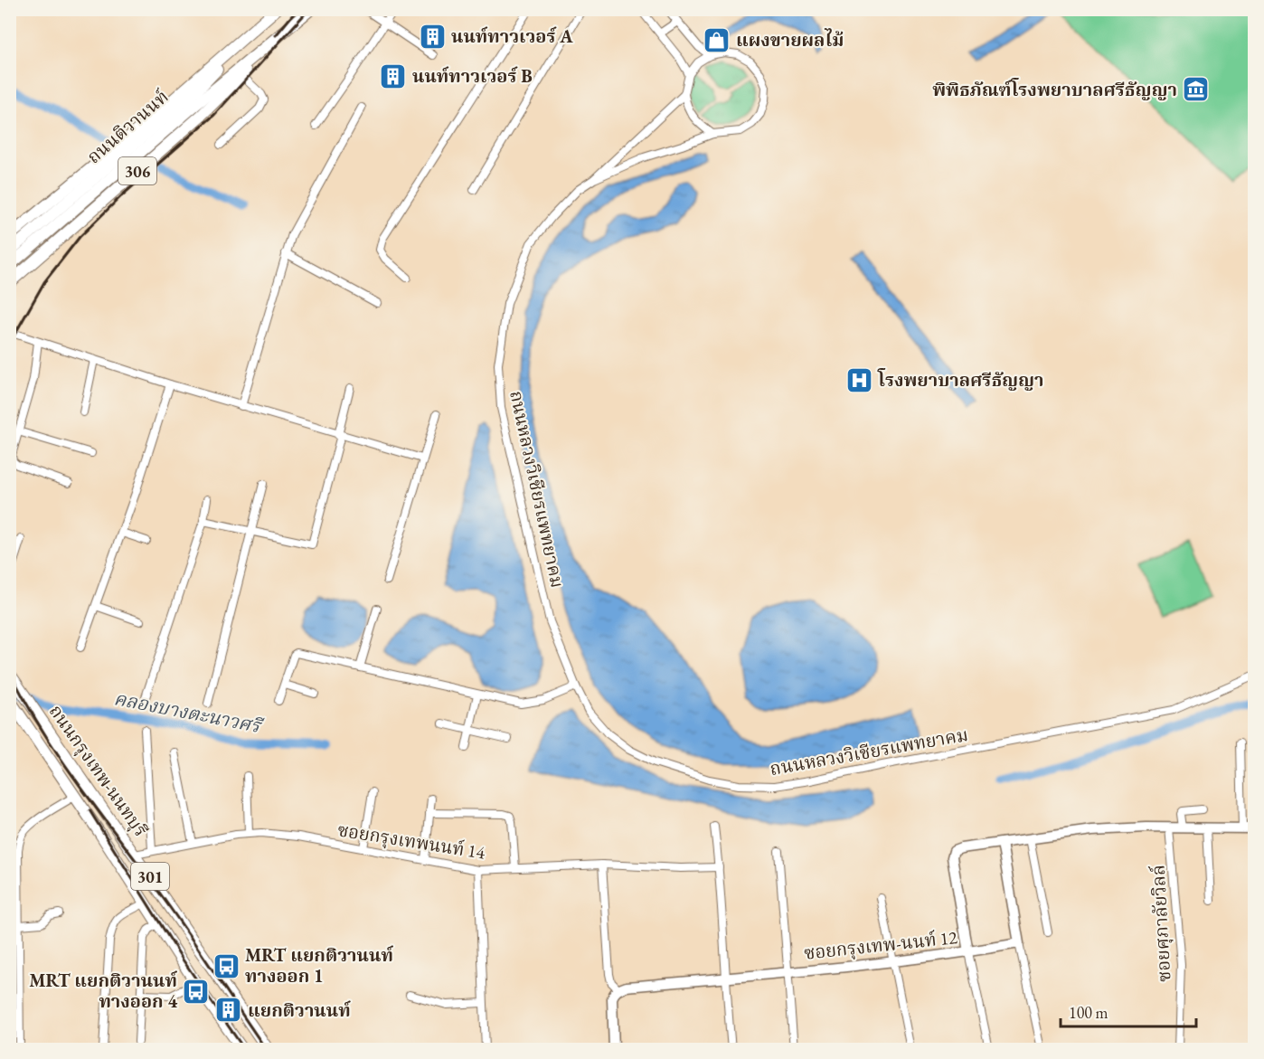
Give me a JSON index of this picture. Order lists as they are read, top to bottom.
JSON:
{
  "streets": {
    "main road": [
      "ถนนติวานนท์",
      "306",
      "ถนนกรุงเทพ-นนทบุรี",
      "301"
    ],
    "street": [
      "ถนนหลวงวิเชียรแพทยาคม",
      "ซอยกรุงเทพนนท์ 14",
      "ซอยศุภาลัยวิลล์",
      "ซอยกรุงเทพ-นนท์ 12"
    ]
  },
  "crossings": [
    ["ถนนกรุงเทพ-นนทบุรี", "ซอยกรุงเทพนนท์ 14"],
    ["ซอยศุภาลัยวิลล์", "ซอยกรุงเทพ-นนท์ 12"]
  ],
  "water": ["คลองบางตะนาวศรี"],
  "places": {
    "building": ["นนท์ทาวเวอร์ A", "นนท์ทาวเวอร์ B", "แยกติวานนท์"],
    "shop": ["แผงขายผลไม้"],
    "museum": ["พิพิธภัณฑ์โรงพยาบาลศรีธัญญา"],
    "hospital": ["โรงพยาบาลศรีธัญญา"],
    "bus stop": ["MRT แยกติวานนท์ ทางออก 1", "MRT แยกติวานนท์ ทางออก 4"]
  },
  "scale_bar": "100 m"
}
